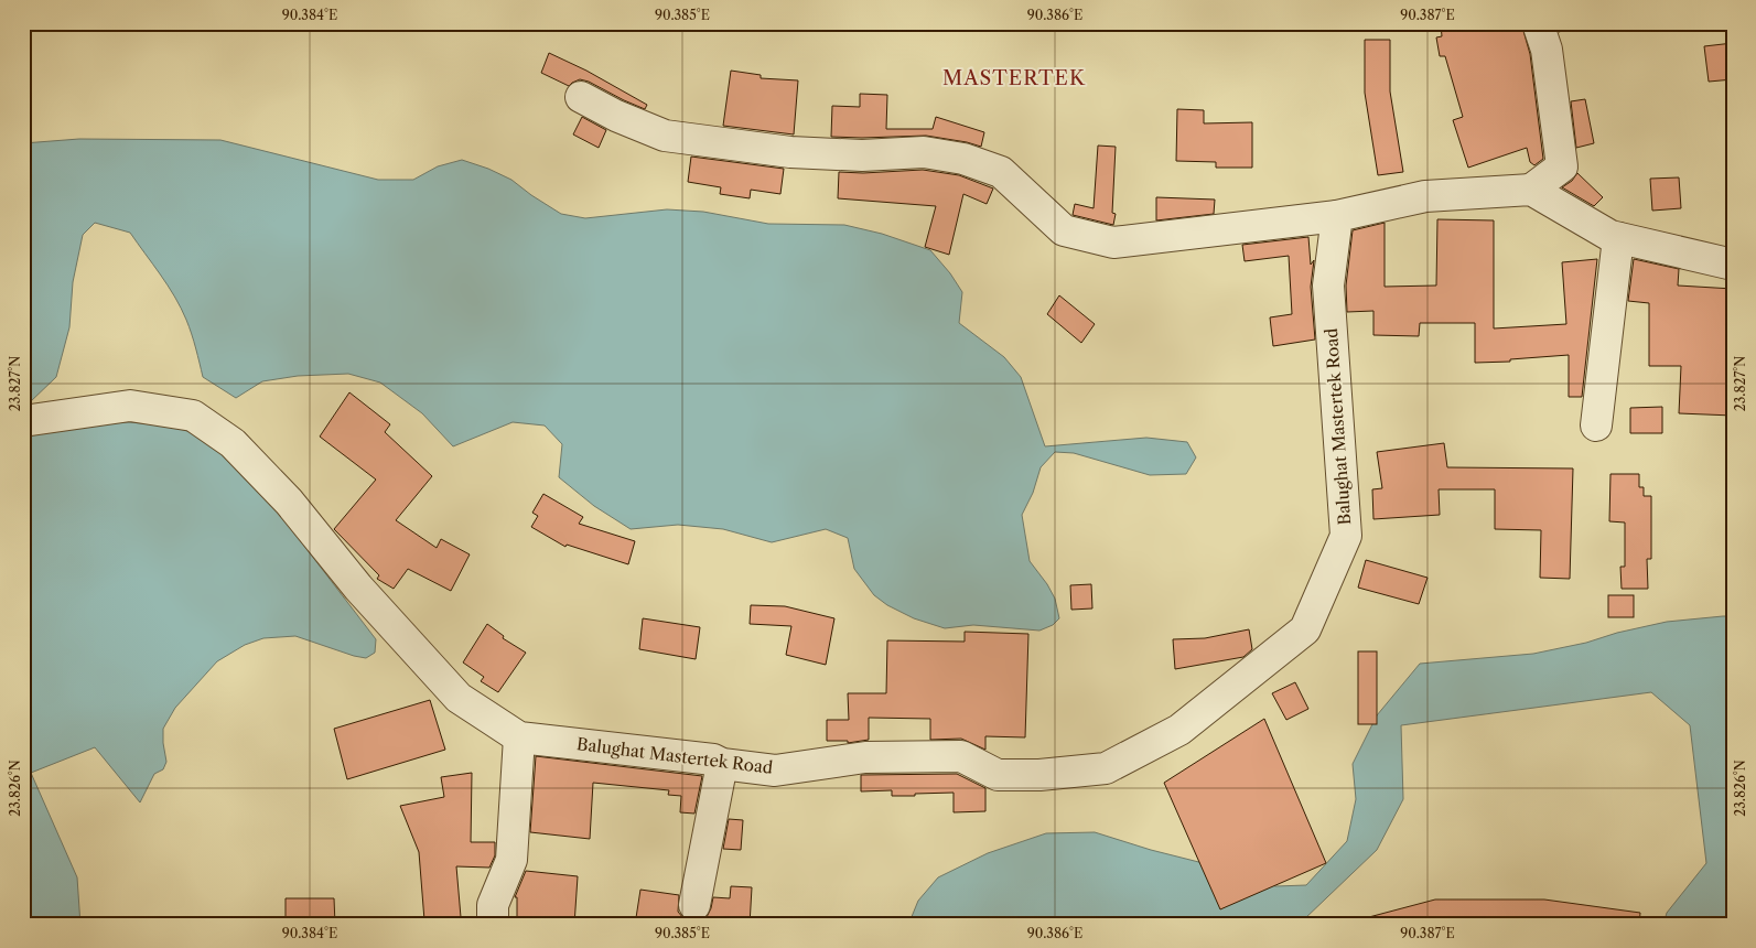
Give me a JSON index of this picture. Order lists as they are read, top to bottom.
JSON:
{
  "streets": {
    "street": ["Balughat Mastertek Road"]
  },
  "districts": ["MASTERTEK"],
  "coordinates": [
    "90.384°E",
    "90.385°E",
    "90.386°E",
    "90.387°E",
    "23.827°N",
    "23.826°N"
  ]
}
